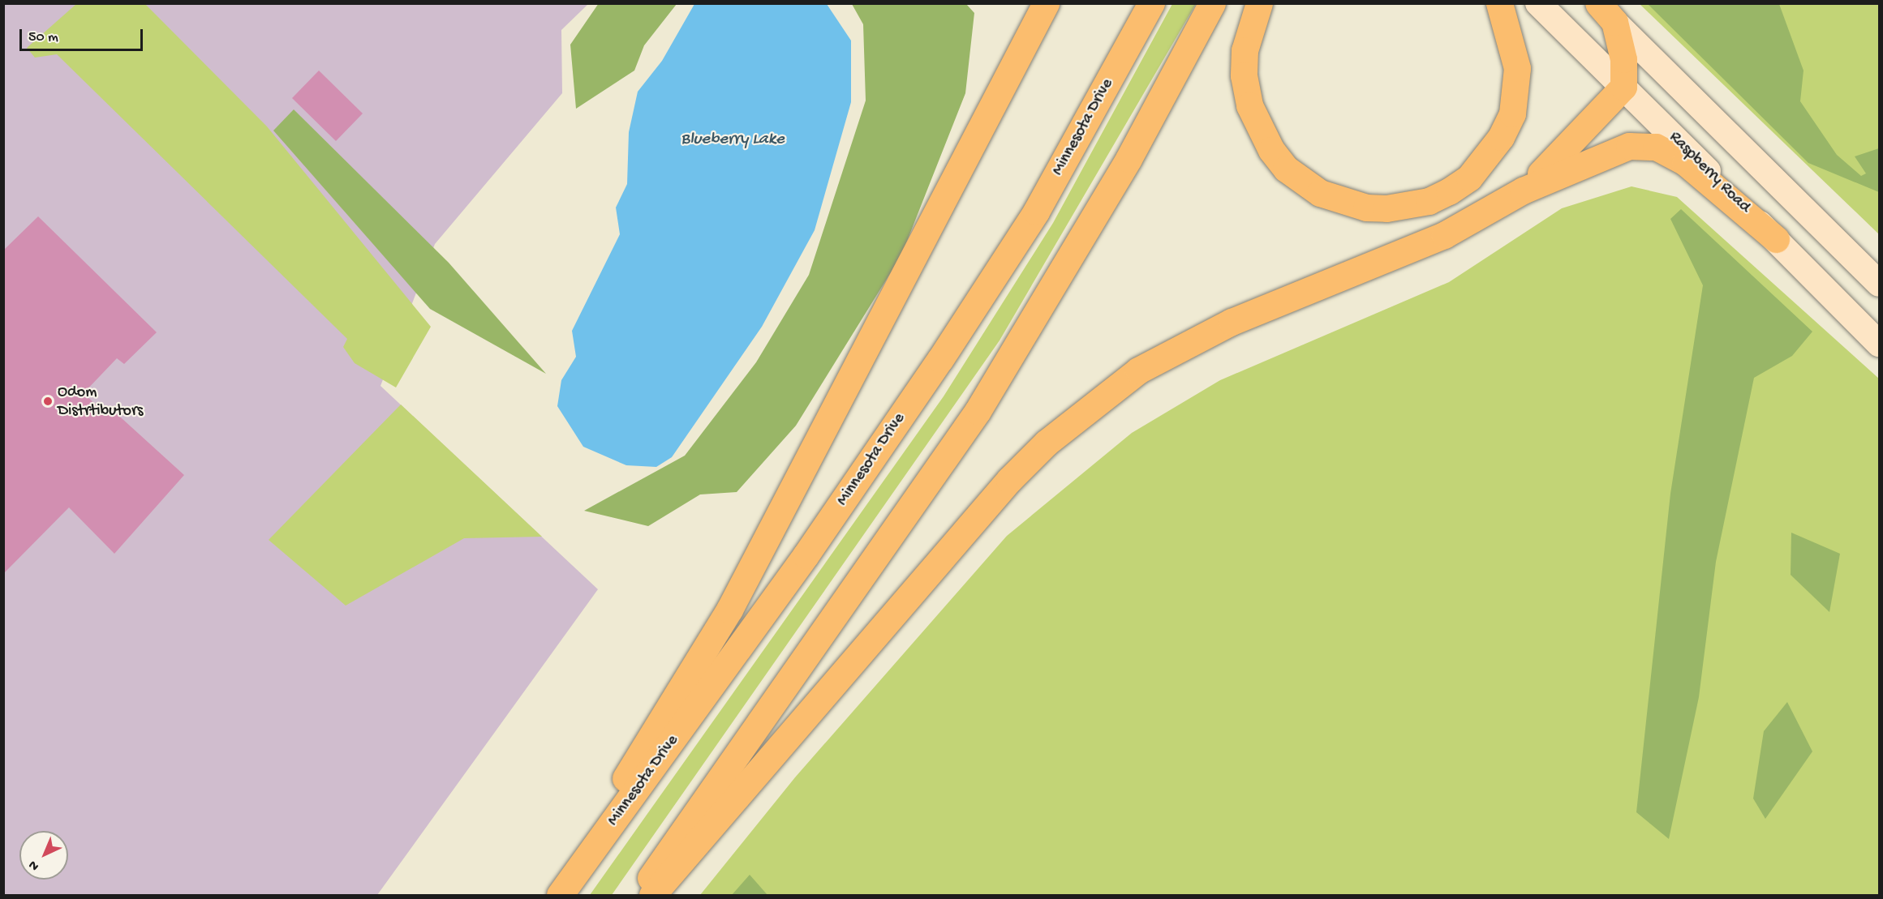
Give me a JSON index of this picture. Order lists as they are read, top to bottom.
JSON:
{
  "streets": {
    "highway": ["Minnesota Drive"],
    "main road": ["Raspberry Road"]
  },
  "water": ["Blueberry Lake"],
  "places": ["Odom Distrtibutors"],
  "scale_bar": "50 m",
  "north": "bottom left"
}
